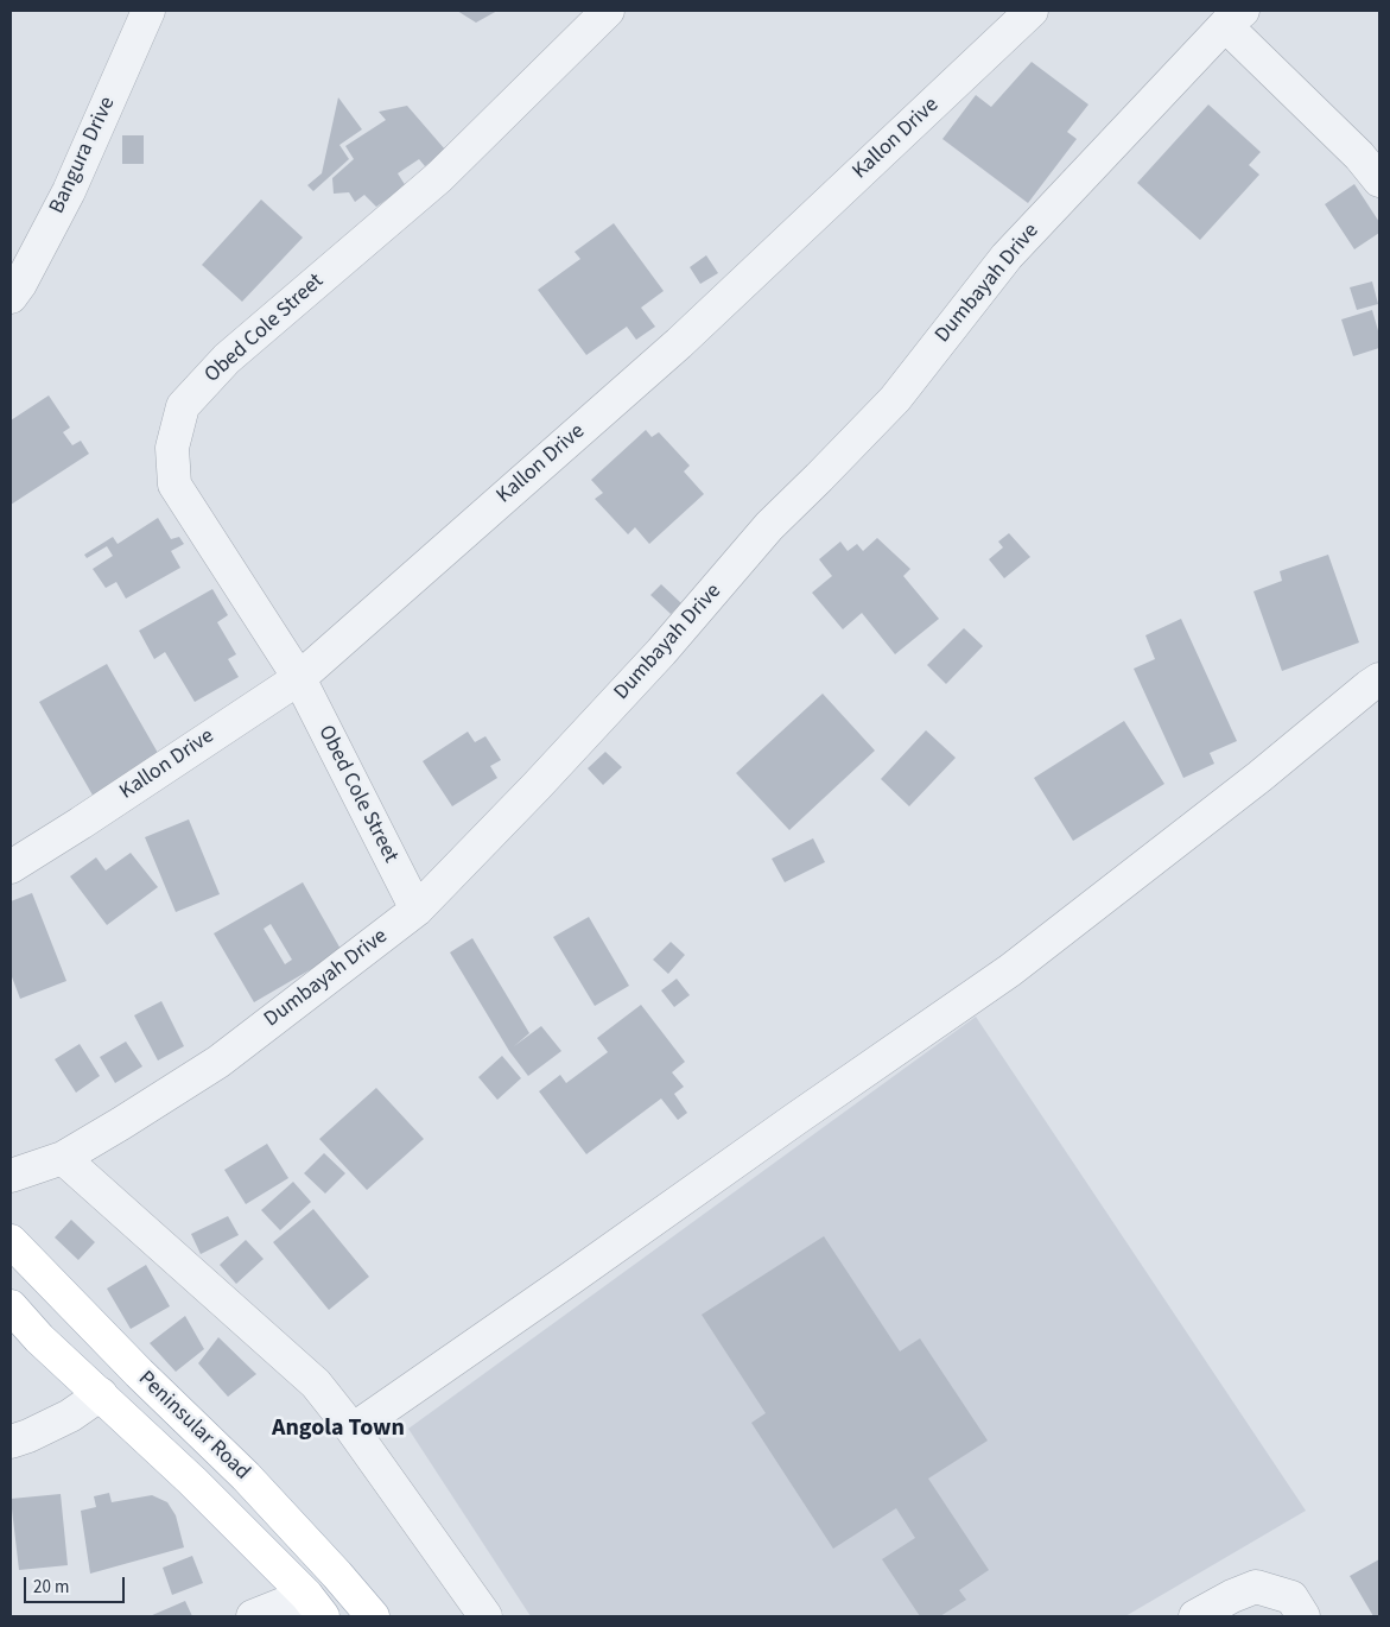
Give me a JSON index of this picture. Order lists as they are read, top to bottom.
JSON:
{
  "streets": {
    "main road": ["Peninsular Road"],
    "street": [
      "Kallon Drive",
      "Bangura Drive",
      "Dumbayah Drive",
      "Obed Cole Street"
    ]
  },
  "crossings": [
    ["Kallon Drive", "Obed Cole Street"],
    ["Dumbayah Drive", "Obed Cole Street"]
  ],
  "districts": ["Angola Town"],
  "scale_bar": "20 m"
}
